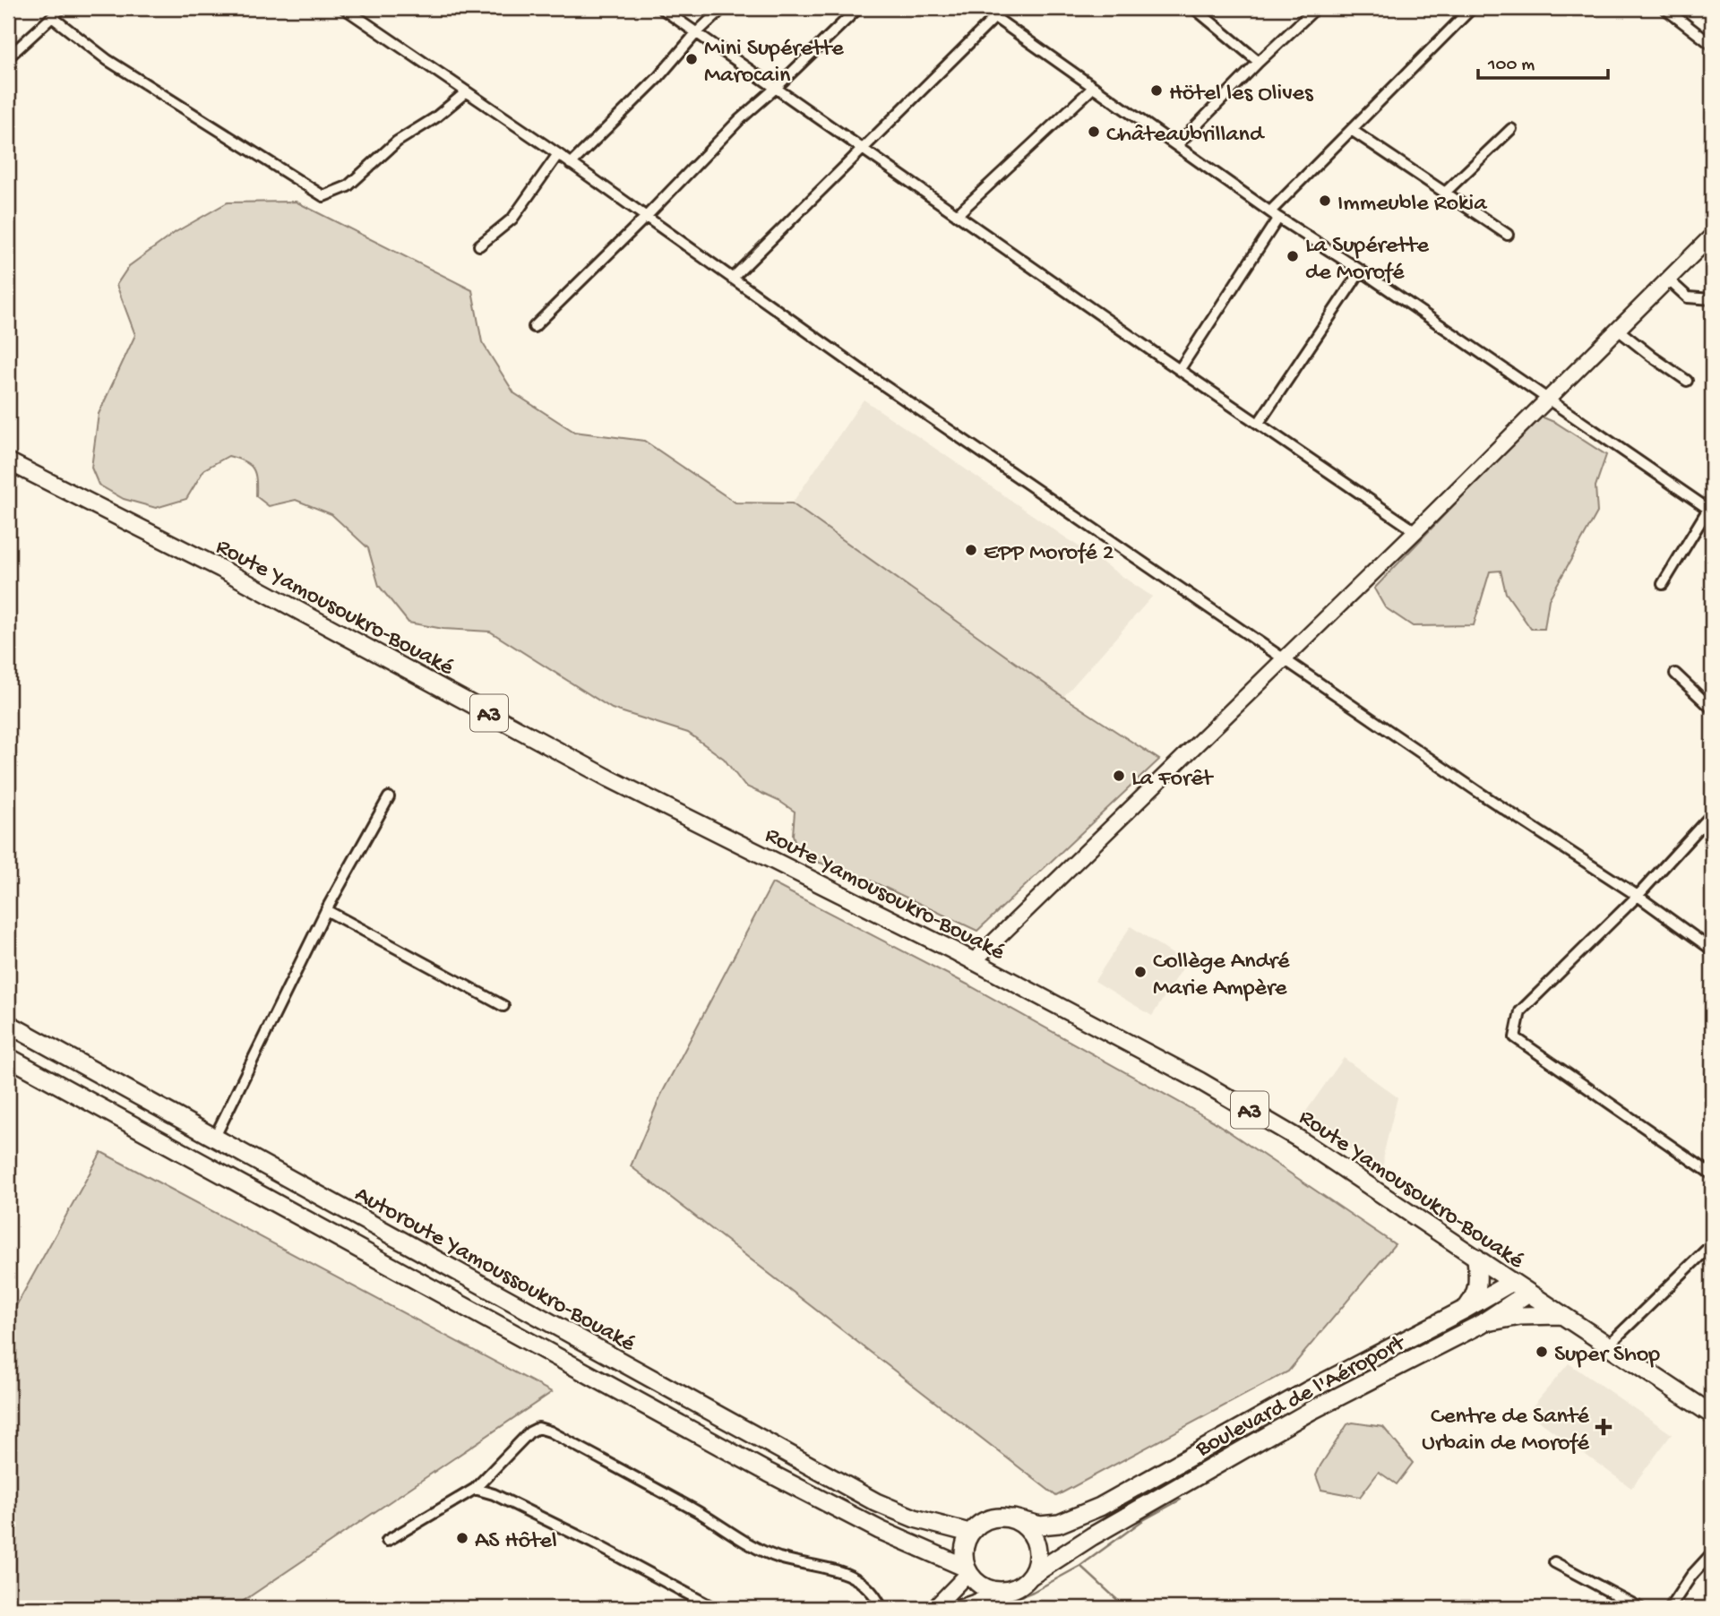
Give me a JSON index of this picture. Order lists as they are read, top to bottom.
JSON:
{
  "streets": {
    "highway": [
      "Route Yamousoukro-Bouaké",
      "A3",
      "Autoroute Yamoussoukro-Bouaké",
      "Boulevard de l'Aéroport"
    ]
  },
  "crossings": [
    ["Route Yamousoukro-Bouaké", "Boulevard de l'Aéroport"],
    ["Autoroute Yamoussoukro-Bouaké", "Boulevard de l'Aéroport"]
  ],
  "places": {
    "other": [
      "Mini Supérette Marocain",
      "Hötel les Olives",
      "Châteaubrilland",
      "Immeuble Rokia",
      "La Supérette de Morofé",
      "EPP Morofé 2",
      "La Forêt",
      "Collège André Marie Ampère",
      "Super Shop",
      "AS Hôtel"
    ],
    "health": ["Centre de Santé Urbain de Morofé"]
  },
  "scale_bar": "100 m"
}
